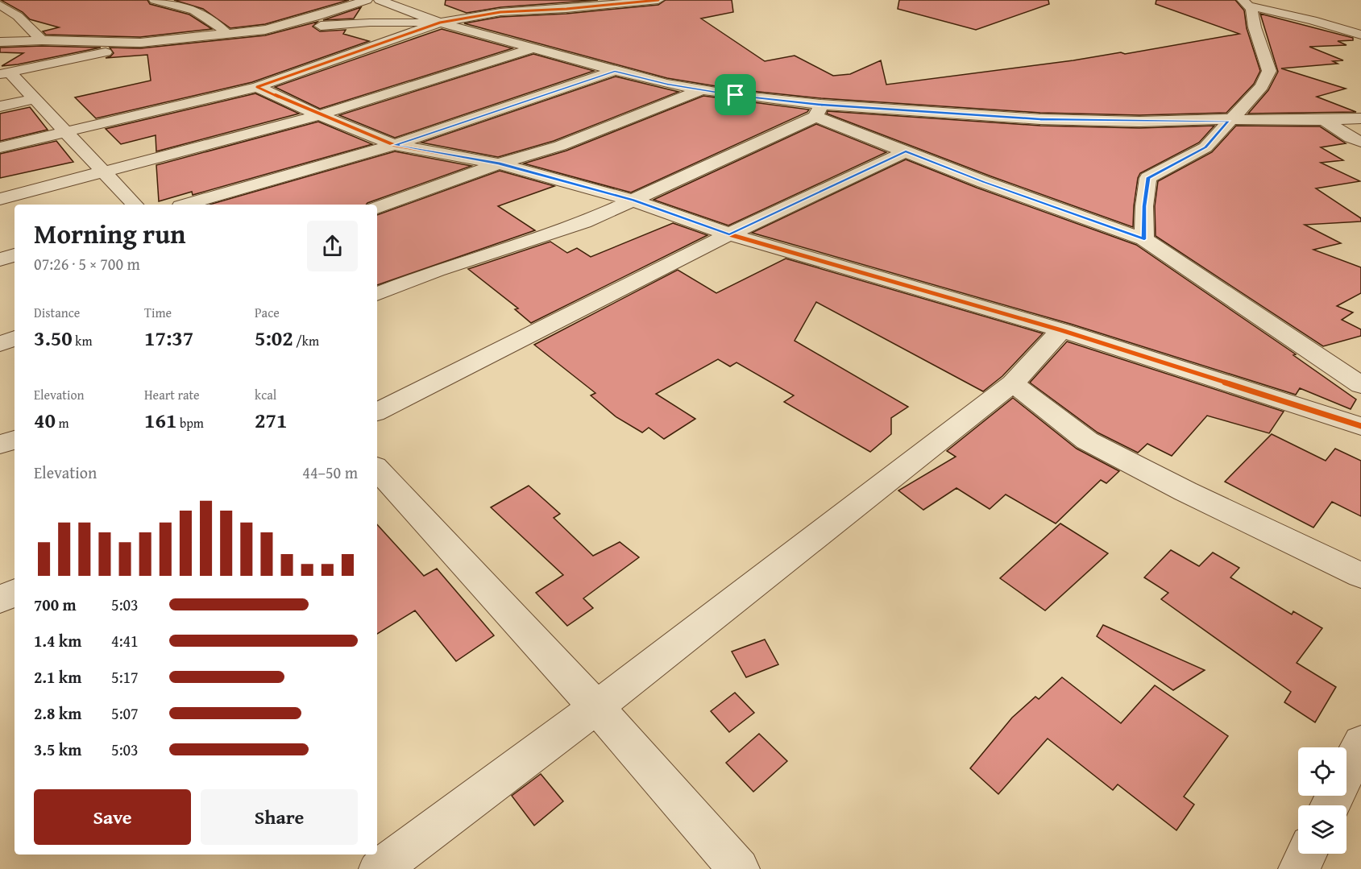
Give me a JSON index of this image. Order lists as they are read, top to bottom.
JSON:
{
  "page": {
    "heading": ["Morning run", "07:26 · 5 × 700 m"],
    "stats": [
      ["Distance", "3.50 km"],
      ["Time", "17:37"],
      ["Pace", "5:02 /km"],
      ["Elevation", "40 m"],
      ["Heart rate", "161 bpm"],
      ["kcal", "271"]
    ],
    "chart": ["Elevation", "44–50 m"],
    "list": [
      {
        "name": "700 m",
        "note": "5:03"
      },
      {
        "name": "1.4 km",
        "note": "4:41"
      },
      {
        "name": "2.1 km",
        "note": "5:17"
      },
      {
        "name": "2.8 km",
        "note": "5:07"
      },
      {
        "name": "3.5 km",
        "note": "5:03"
      }
    ],
    "buttons": ["Save", "Share"]
  }
}
